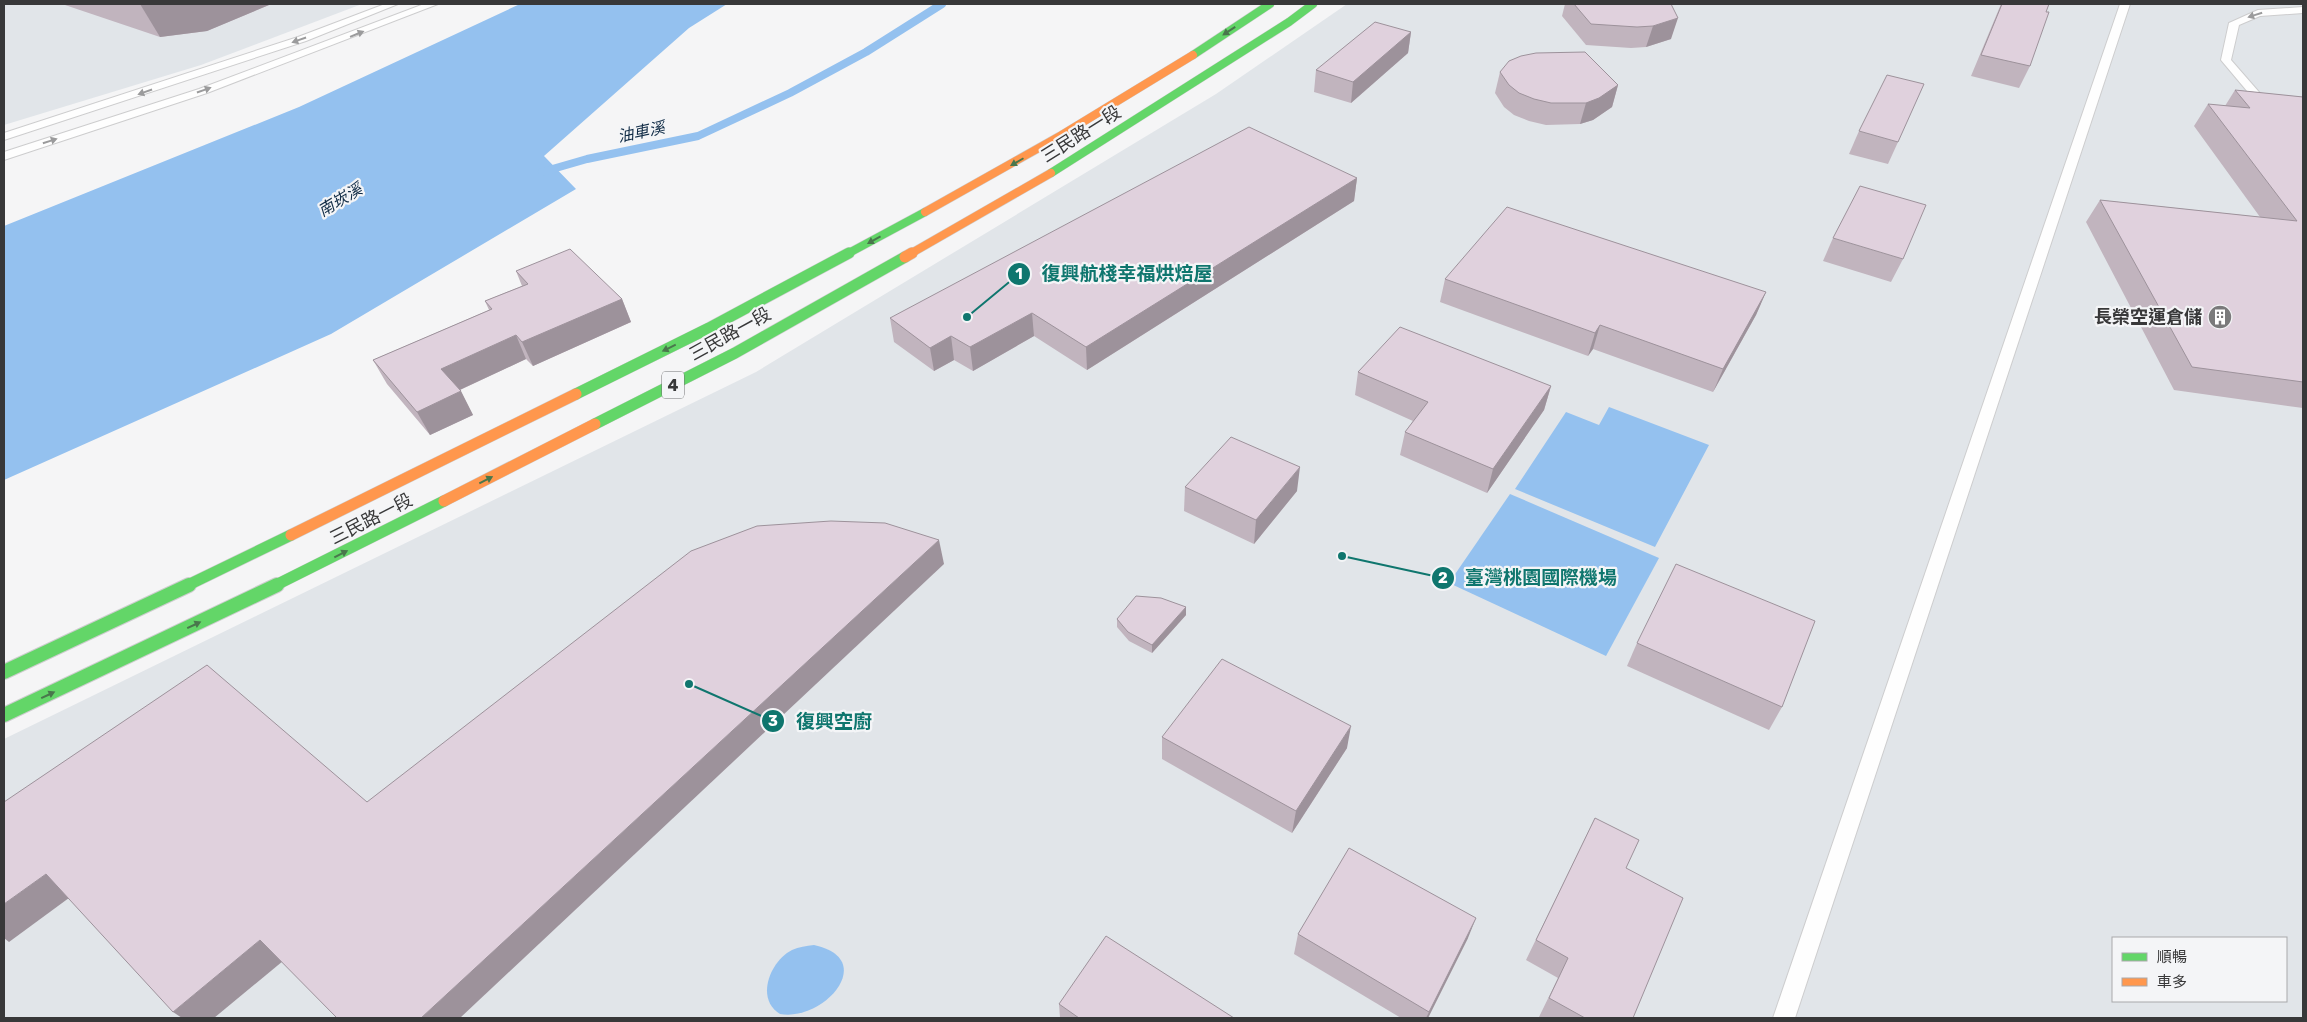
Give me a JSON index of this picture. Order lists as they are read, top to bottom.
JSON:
{
  "streets": {
    "main road": ["三民路一段", "4"]
  },
  "water": ["油車溪", "南崁溪"],
  "places": {
    "other": ["復興航棧幸福烘焙屋", "臺灣桃園國際機場", "復興空廚"],
    "building": ["長榮空運倉儲"]
  },
  "legend": ["順暢", "車多"]
}
